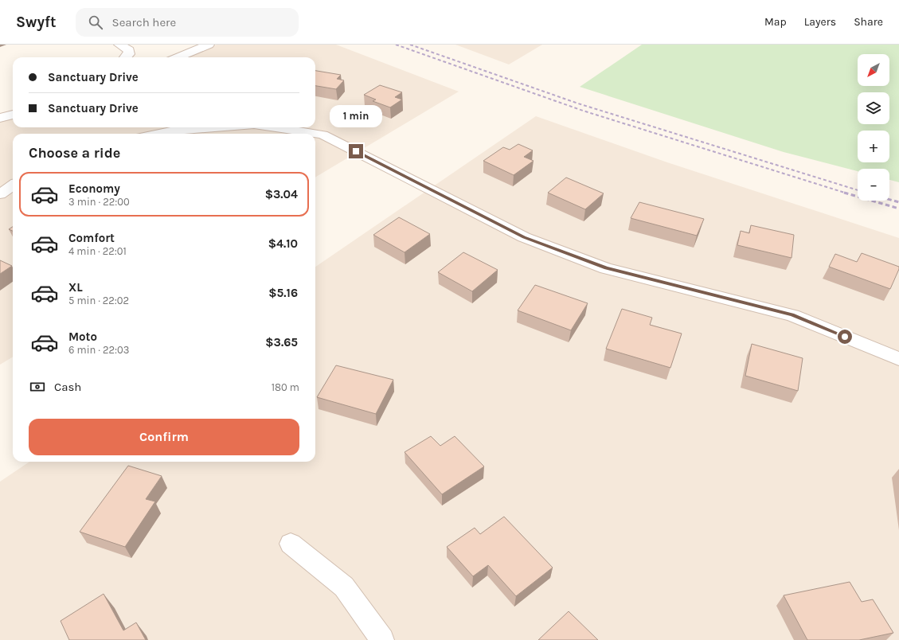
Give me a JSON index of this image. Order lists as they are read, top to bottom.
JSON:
{
  "north": "bottom left",
  "page": {
    "header": "Swyft",
    "search": "Search here",
    "nav": ["Map", "Layers", "Share"],
    "map_buttons": ["+", "−"],
    "banner": ["Sanctuary Drive", "Sanctuary Drive"],
    "bubble": "1 min",
    "heading": "Choose a ride",
    "list": [
      {
        "name": "Economy",
        "note": "3 min · 22:00",
        "value": "$3.04"
      },
      {
        "name": "Comfort",
        "note": "4 min · 22:01",
        "value": "$4.10"
      },
      {
        "name": "XL",
        "note": "5 min · 22:02",
        "value": "$5.16"
      },
      {
        "name": "Moto",
        "note": "6 min · 22:03",
        "value": "$3.65"
      }
    ],
    "pay": ["Cash", "180 m"],
    "buttons": "Confirm"
  }
}
